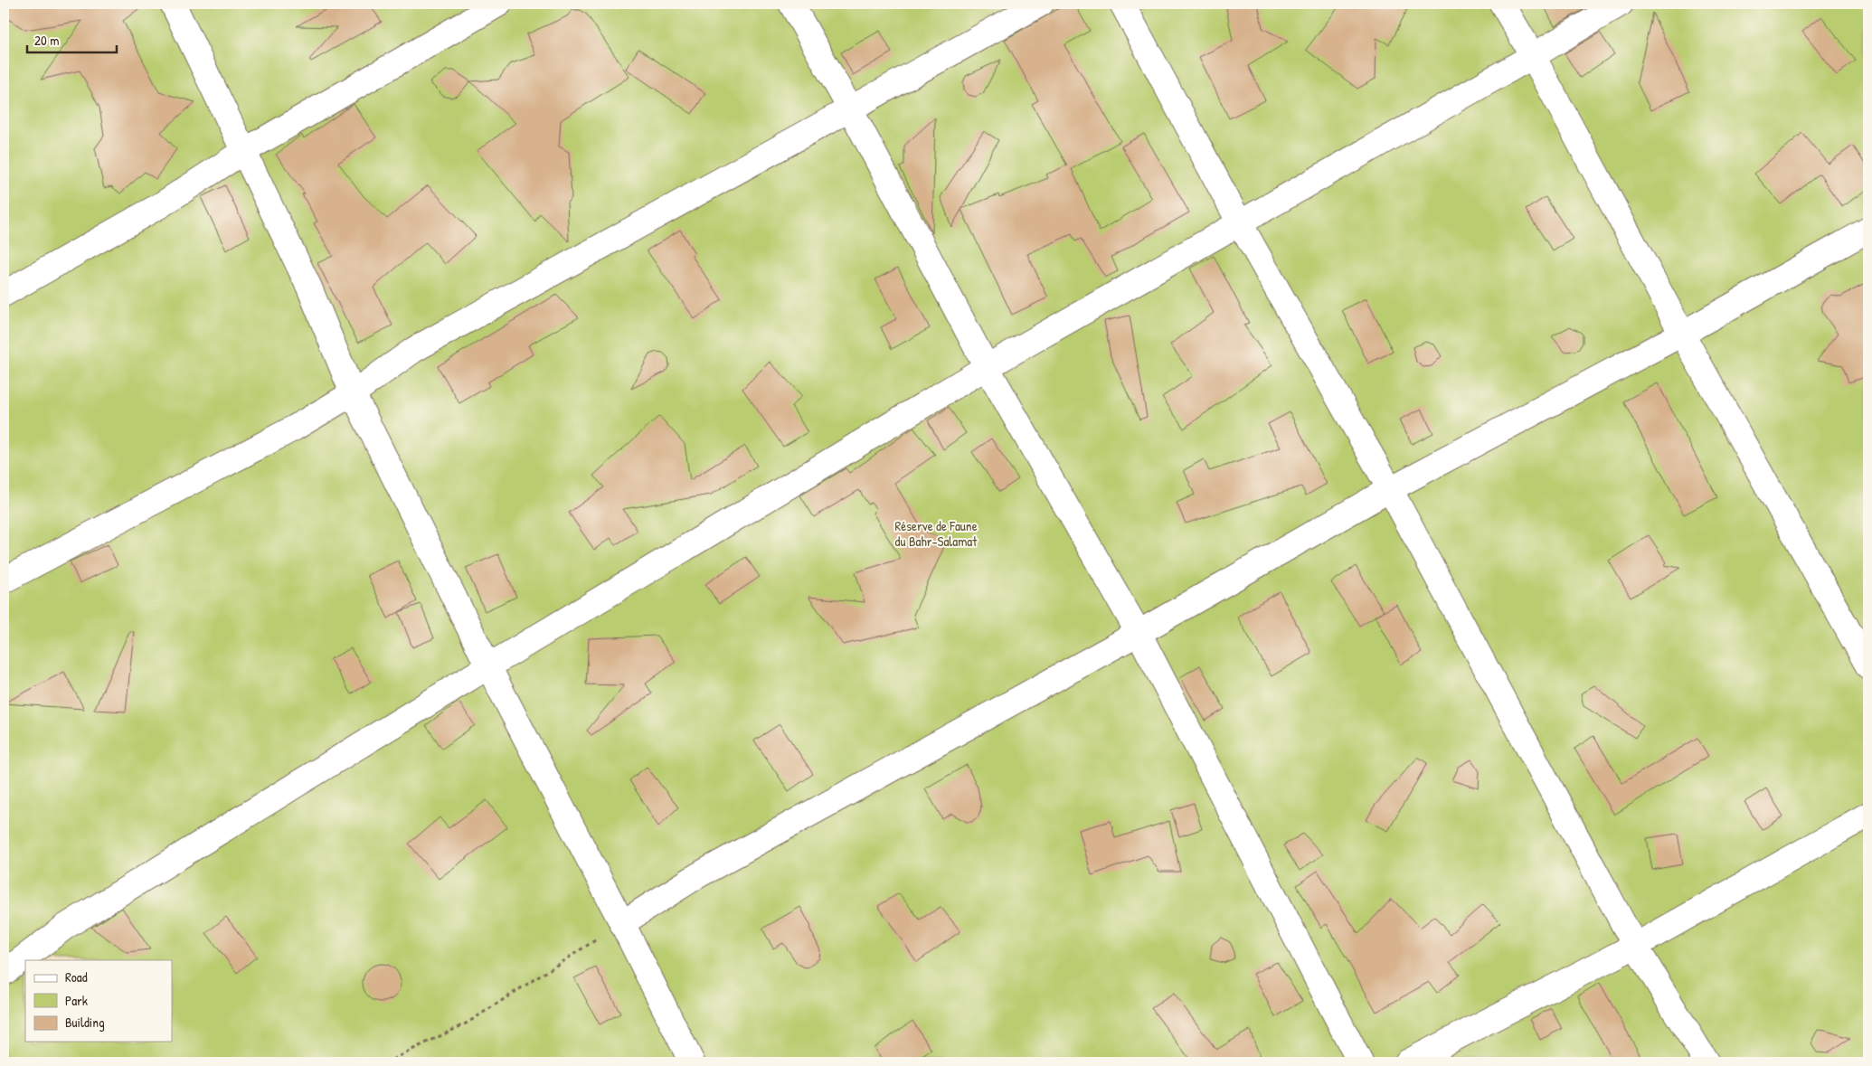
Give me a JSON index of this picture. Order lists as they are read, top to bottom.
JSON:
{
  "parks": ["Réserve de Faune du Bahr-Salamat"],
  "legend": ["Road", "Park", "Building"],
  "scale_bar": "20 m"
}
